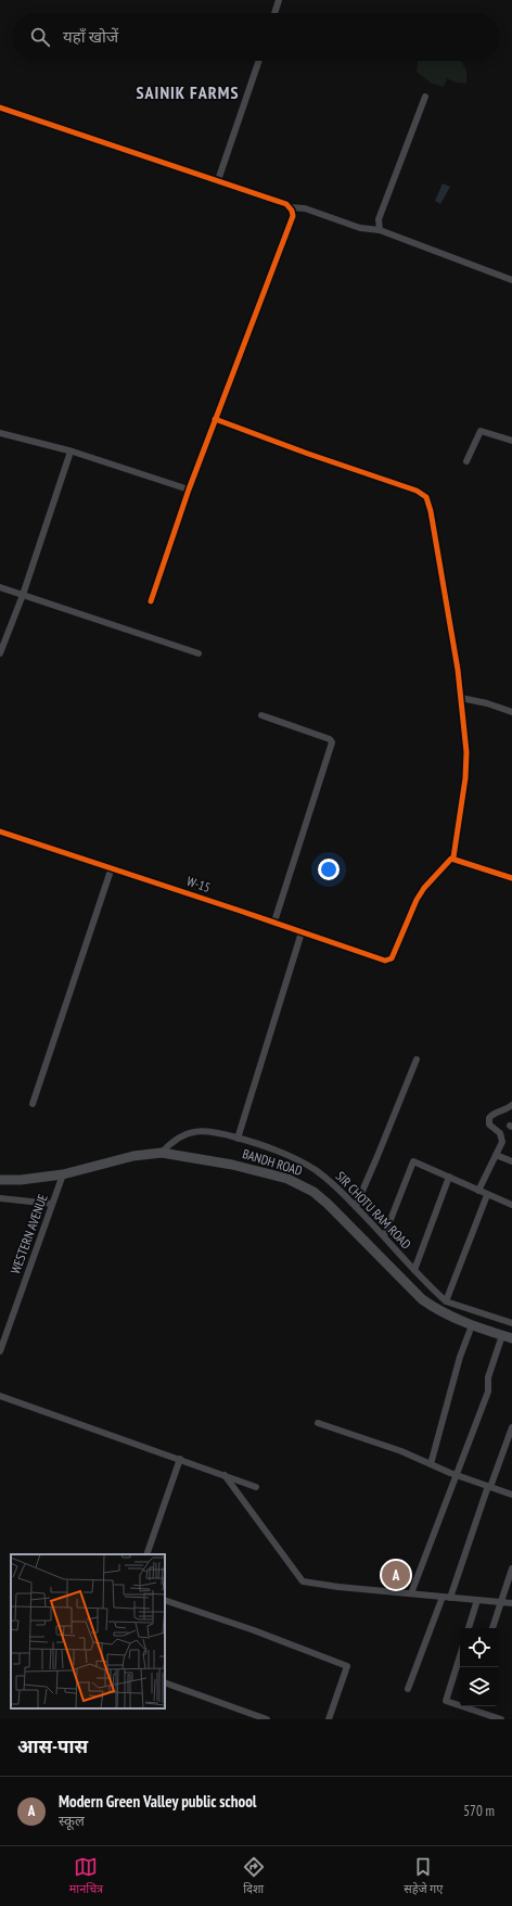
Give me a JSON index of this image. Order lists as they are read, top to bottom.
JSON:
{
  "streets": {
    "street": [
      "W-15",
      "BANDH ROAD",
      "SIR CHOTU RAM ROAD",
      "WESTERN AVENUE"
    ]
  },
  "crossings": [
    ["BANDH ROAD", "SIR CHOTU RAM ROAD"],
    ["BANDH ROAD", "WESTERN AVENUE"]
  ],
  "districts": ["SAINIK FARMS"],
  "page": {
    "search": "यहाँ खोजें",
    "pins": "A",
    "heading": "आस-पास",
    "list": [
      {
        "mark": "A",
        "name": "Modern Green Valley public school",
        "note": "स्कूल",
        "value": "570 m"
      }
    ],
    "nav": ["मानचित्र", "दिशा", "सहेजे गए"]
  }
}
